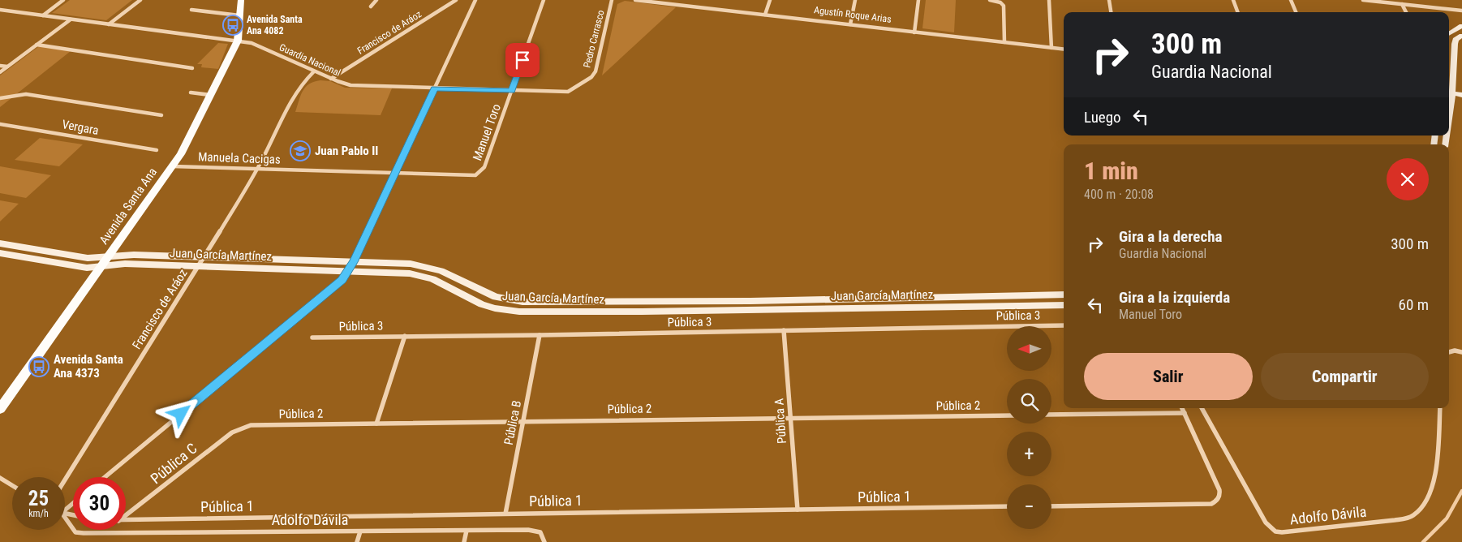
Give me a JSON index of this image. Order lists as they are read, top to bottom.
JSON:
{
  "streets": {
    "main road": ["Avenida Santa Ana", "Juan García Martínez"],
    "street": [
      "Agustín Roque Arias",
      "Francisco de Aráoz",
      "Pedro Carrasco",
      "Guardia Nacional",
      "Vergara",
      "Manuel Toro",
      "Manuela Cacigas",
      "Pública 3",
      "Pública 2",
      "Pública A",
      "Pública B",
      "Pública C",
      "Pública 1",
      "Adolfo Dávila"
    ]
  },
  "crossings": [
    ["Francisco de Aráoz", "Guardia Nacional"],
    ["Francisco de Aráoz", "Manuela Cacigas"],
    ["Francisco de Aráoz", "Juan García Martínez"],
    ["Pedro Carrasco", "Guardia Nacional"],
    ["Guardia Nacional", "Manuel Toro"],
    ["Guardia Nacional", "Avenida Santa Ana"],
    ["Manuel Toro", "Manuela Cacigas"],
    ["Manuela Cacigas", "Avenida Santa Ana"],
    ["Avenida Santa Ana", "Juan García Martínez"],
    ["Pública 3", "Pública A"],
    ["Pública 3", "Pública B"],
    ["Pública 2", "Pública A"],
    ["Pública 2", "Pública B"],
    ["Pública 2", "Pública C"],
    ["Pública A", "Pública 1"],
    ["Pública B", "Pública 1"]
  ],
  "places": {
    "bus stop": ["Avenida Santa Ana 4082", "Avenida Santa Ana 4373"],
    "school or university": ["Juan Pablo II"]
  },
  "north": "left",
  "page": {
    "turn": ["300 m", "Guardia Nacional"],
    "then": "Luego",
    "heading": ["1 min", "400 m · 20:08"],
    "list": [
      {
        "name": "Gira a la derecha",
        "note": "Guardia Nacional",
        "value": "300 m"
      },
      {
        "name": "Gira a la izquierda",
        "note": "Manuel Toro",
        "value": "60 m"
      }
    ],
    "map_buttons": ["+", "−"],
    "buttons": ["Salir", "Compartir"],
    "speed": "25 km/h",
    "limit": "30"
  }
}
